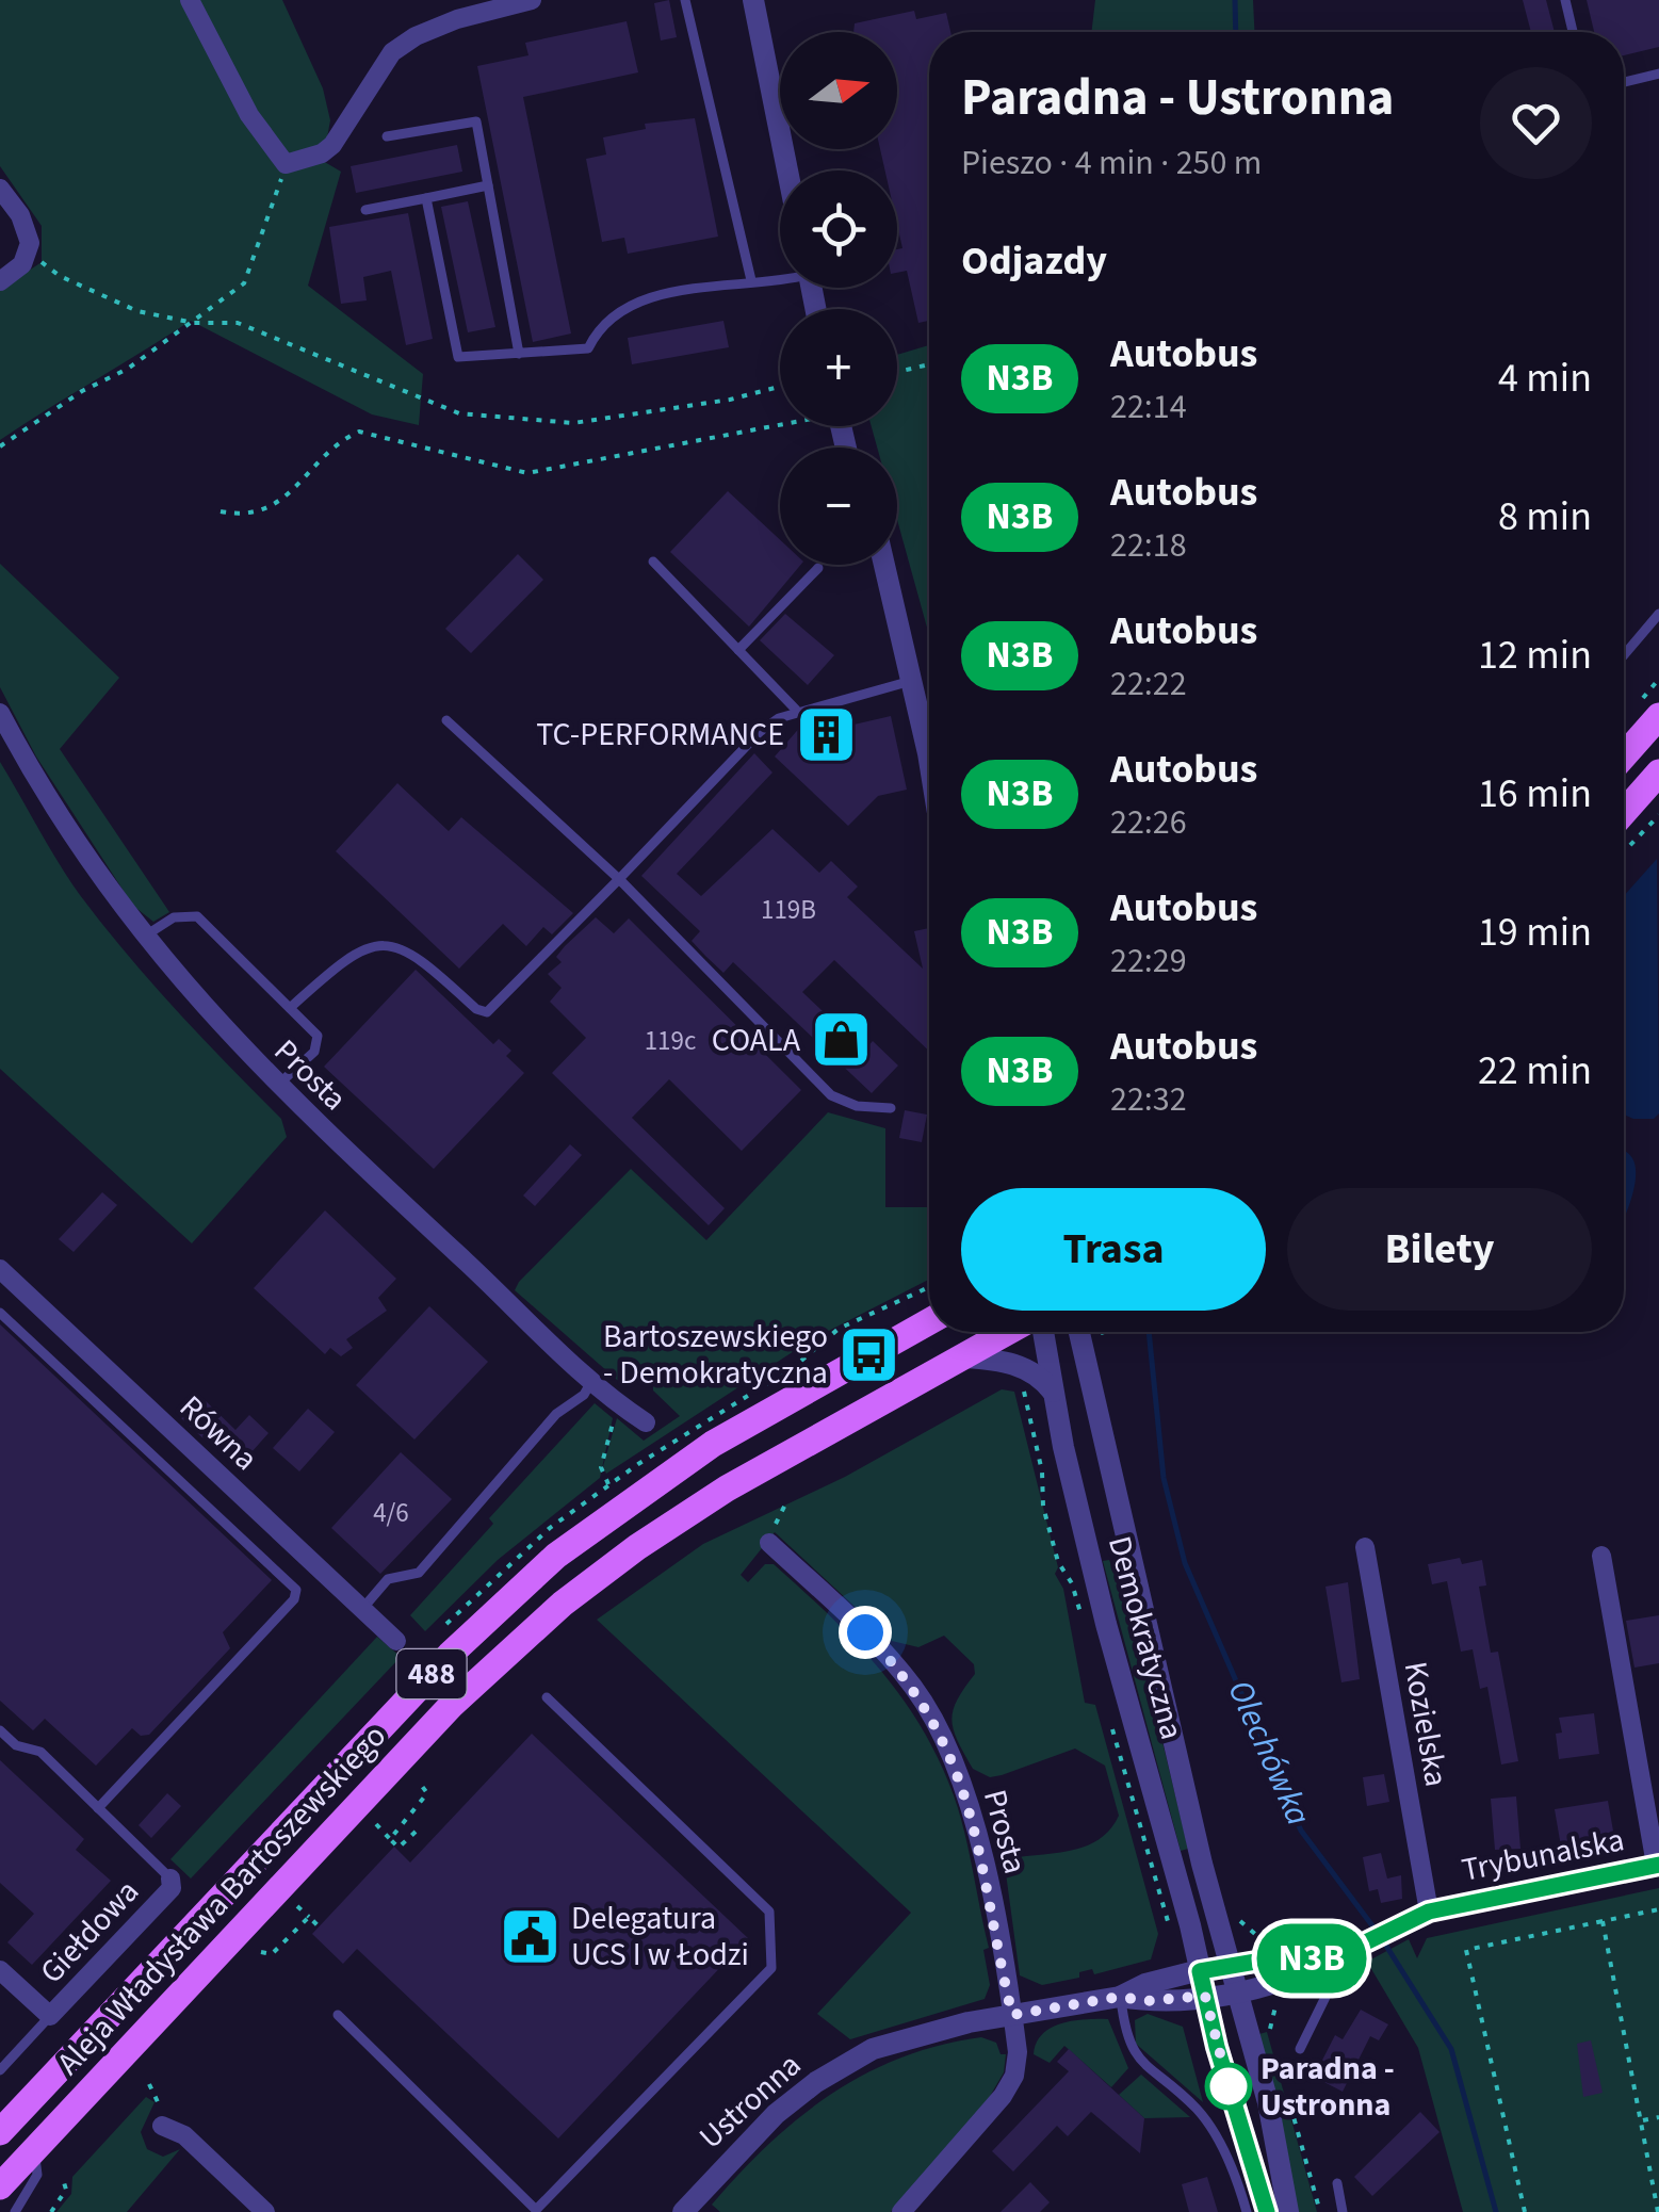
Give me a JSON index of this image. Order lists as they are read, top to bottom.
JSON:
{
  "streets": {
    "main road": ["488", "Aleja Władysława Bartoszewskiego"],
    "street": [
      "Prosta",
      "Równa",
      "Demokratyczna",
      "Kozielska",
      "Trybunalska",
      "Giełdowa",
      "Ustronna"
    ]
  },
  "crossings": [
    ["Prosta", "Ustronna"],
    ["Demokratyczna", "Trybunalska"],
    ["Demokratyczna", "Ustronna"],
    ["Kozielska", "Trybunalska"],
    ["Trybunalska", "Ustronna"]
  ],
  "water": ["Olechówka"],
  "places": {
    "building": ["TC-PERFORMANCE"],
    "shop": ["COALA"],
    "bus stop": ["Bartoszewskiego - Demokratyczna"],
    "public building": ["Delegatura UCS I w Łodzi"],
    "other": ["Paradna - Ustronna"]
  },
  "lines": ["bus line N3B"],
  "house_numbers": ["119B", "119c", "4/6"],
  "north": "right",
  "page": {
    "on_map": "N3B",
    "map_buttons": ["+", "−"],
    "heading": [
      ["Paradna - Ustronna", "Pieszo · 4 min · 250 m"],
      "Odjazdy"
    ],
    "list": [
      {
        "mark": "N3B",
        "name": "Autobus",
        "note": "22:14",
        "value": "4 min"
      },
      {
        "mark": "N3B",
        "name": "Autobus",
        "note": "22:18",
        "value": "8 min"
      },
      {
        "mark": "N3B",
        "name": "Autobus",
        "note": "22:22",
        "value": "12 min"
      },
      {
        "mark": "N3B",
        "name": "Autobus",
        "note": "22:26",
        "value": "16 min"
      },
      {
        "mark": "N3B",
        "name": "Autobus",
        "note": "22:29",
        "value": "19 min"
      },
      {
        "mark": "N3B",
        "name": "Autobus",
        "note": "22:32",
        "value": "22 min"
      }
    ],
    "buttons": ["Trasa", "Bilety"]
  }
}
